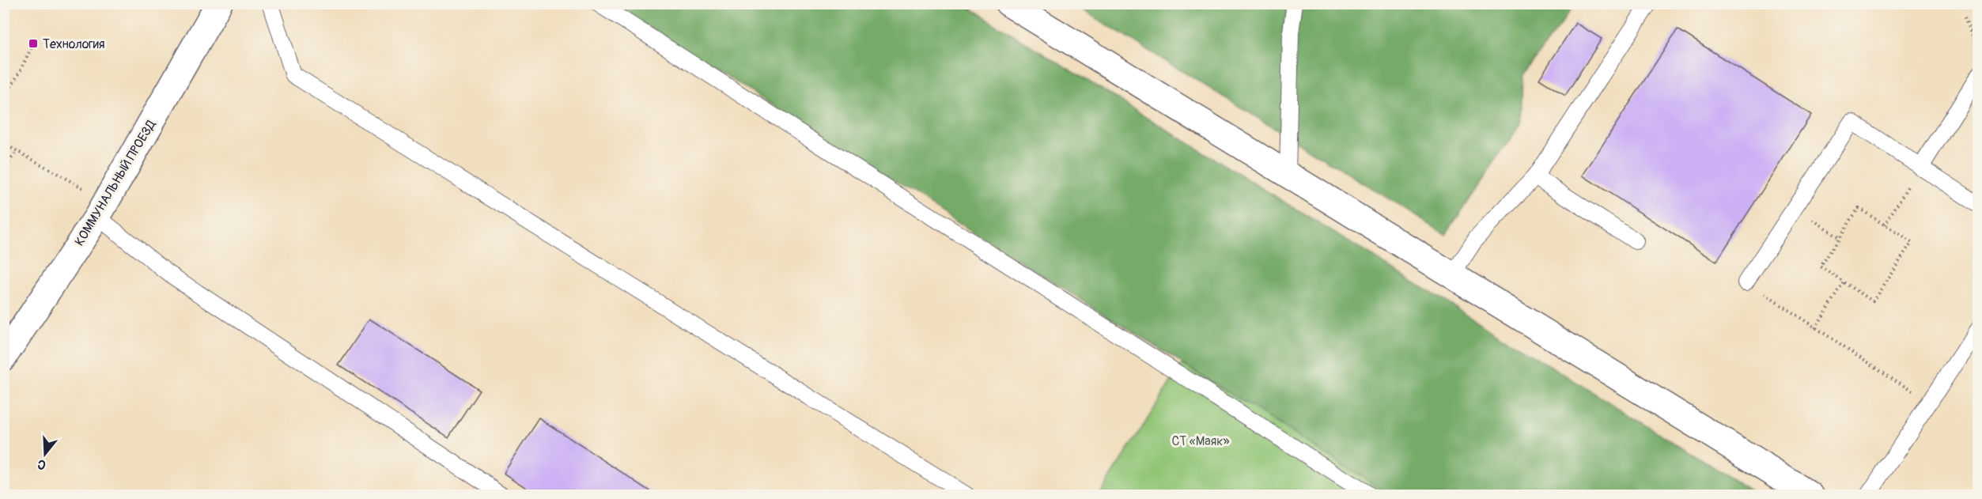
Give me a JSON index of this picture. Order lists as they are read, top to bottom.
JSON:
{
  "streets": {
    "street": ["КОММУНАЛЬНЫЙ ПРОЕЗД"]
  },
  "parks": ["СТ «Маяк»"],
  "places": {
    "transit": ["Технология"]
  },
  "north": "bottom"
}
